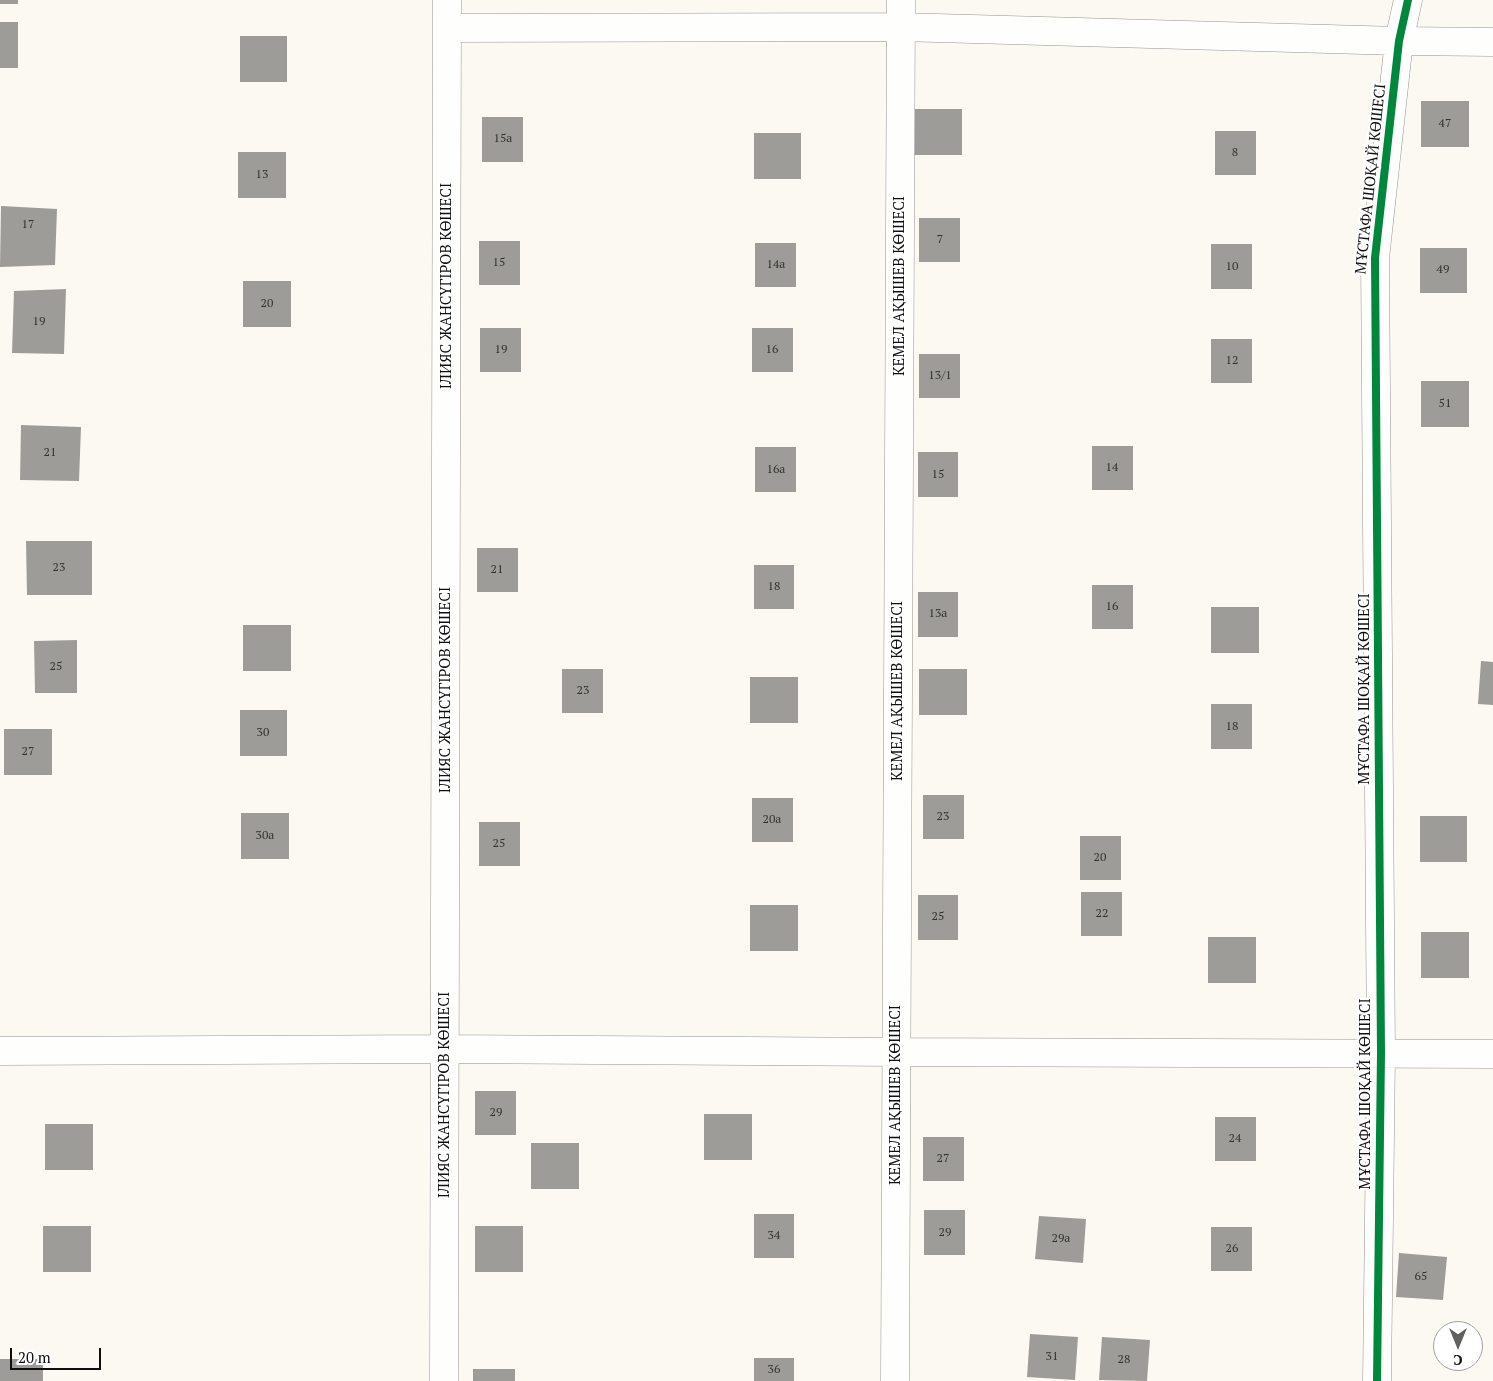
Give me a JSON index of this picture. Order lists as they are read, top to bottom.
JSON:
{
  "streets": {
    "street": ["МҰСТАФА ШОҚАЙ КӨШЕСІ", "ІЛИЯС ЖАНСҮГІРОВ КӨШЕСІ", "КЕМЕЛ АҚЫШЕВ КӨШЕСІ"]
  },
  "house_numbers": [
    "47",
    "15а",
    "8",
    "13",
    "17",
    "7",
    "15",
    "14а",
    "10",
    "49",
    "20",
    "19",
    "19",
    "16",
    "12",
    "13/1",
    "51",
    "21",
    "14",
    "16а",
    "15",
    "23",
    "21",
    "18",
    "16",
    "13а",
    "25",
    "23",
    "18",
    "30",
    "27",
    "23",
    "20а",
    "30а",
    "25",
    "20",
    "22",
    "25",
    "29",
    "24",
    "27",
    "29",
    "34",
    "29а",
    "26",
    "65",
    "31",
    "28",
    "36"
  ],
  "scale_bar": "20 m",
  "north": "bottom"
}
